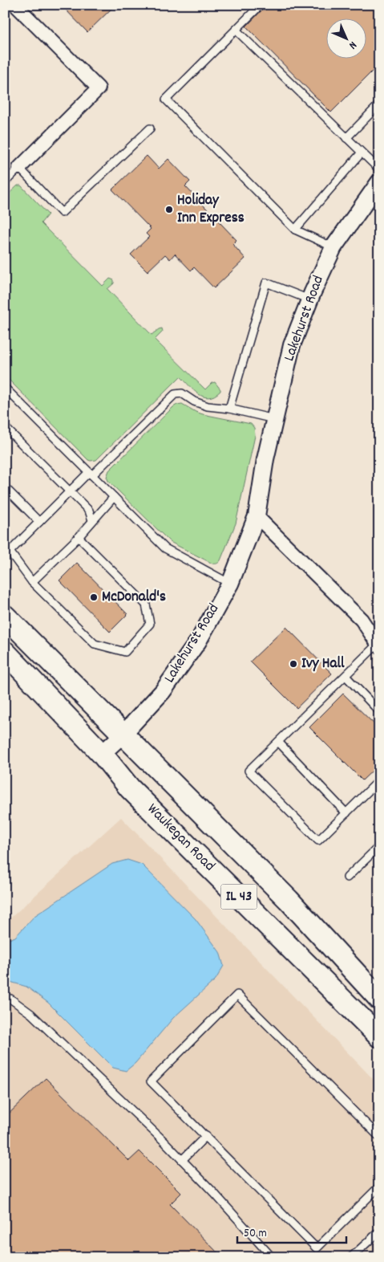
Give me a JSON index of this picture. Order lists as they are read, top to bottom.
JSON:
{
  "streets": {
    "main road": ["Waukegan Road", "IL 43"],
    "street": ["Lakehurst Road"]
  },
  "crossings": [
    ["Lakehurst Road", "Waukegan Road"],
    ["Lakehurst Road", "IL 43"]
  ],
  "places": ["Holiday Inn Express", "McDonald's", "Ivy Hall"],
  "scale_bar": "50 m",
  "north": "bottom right"
}
